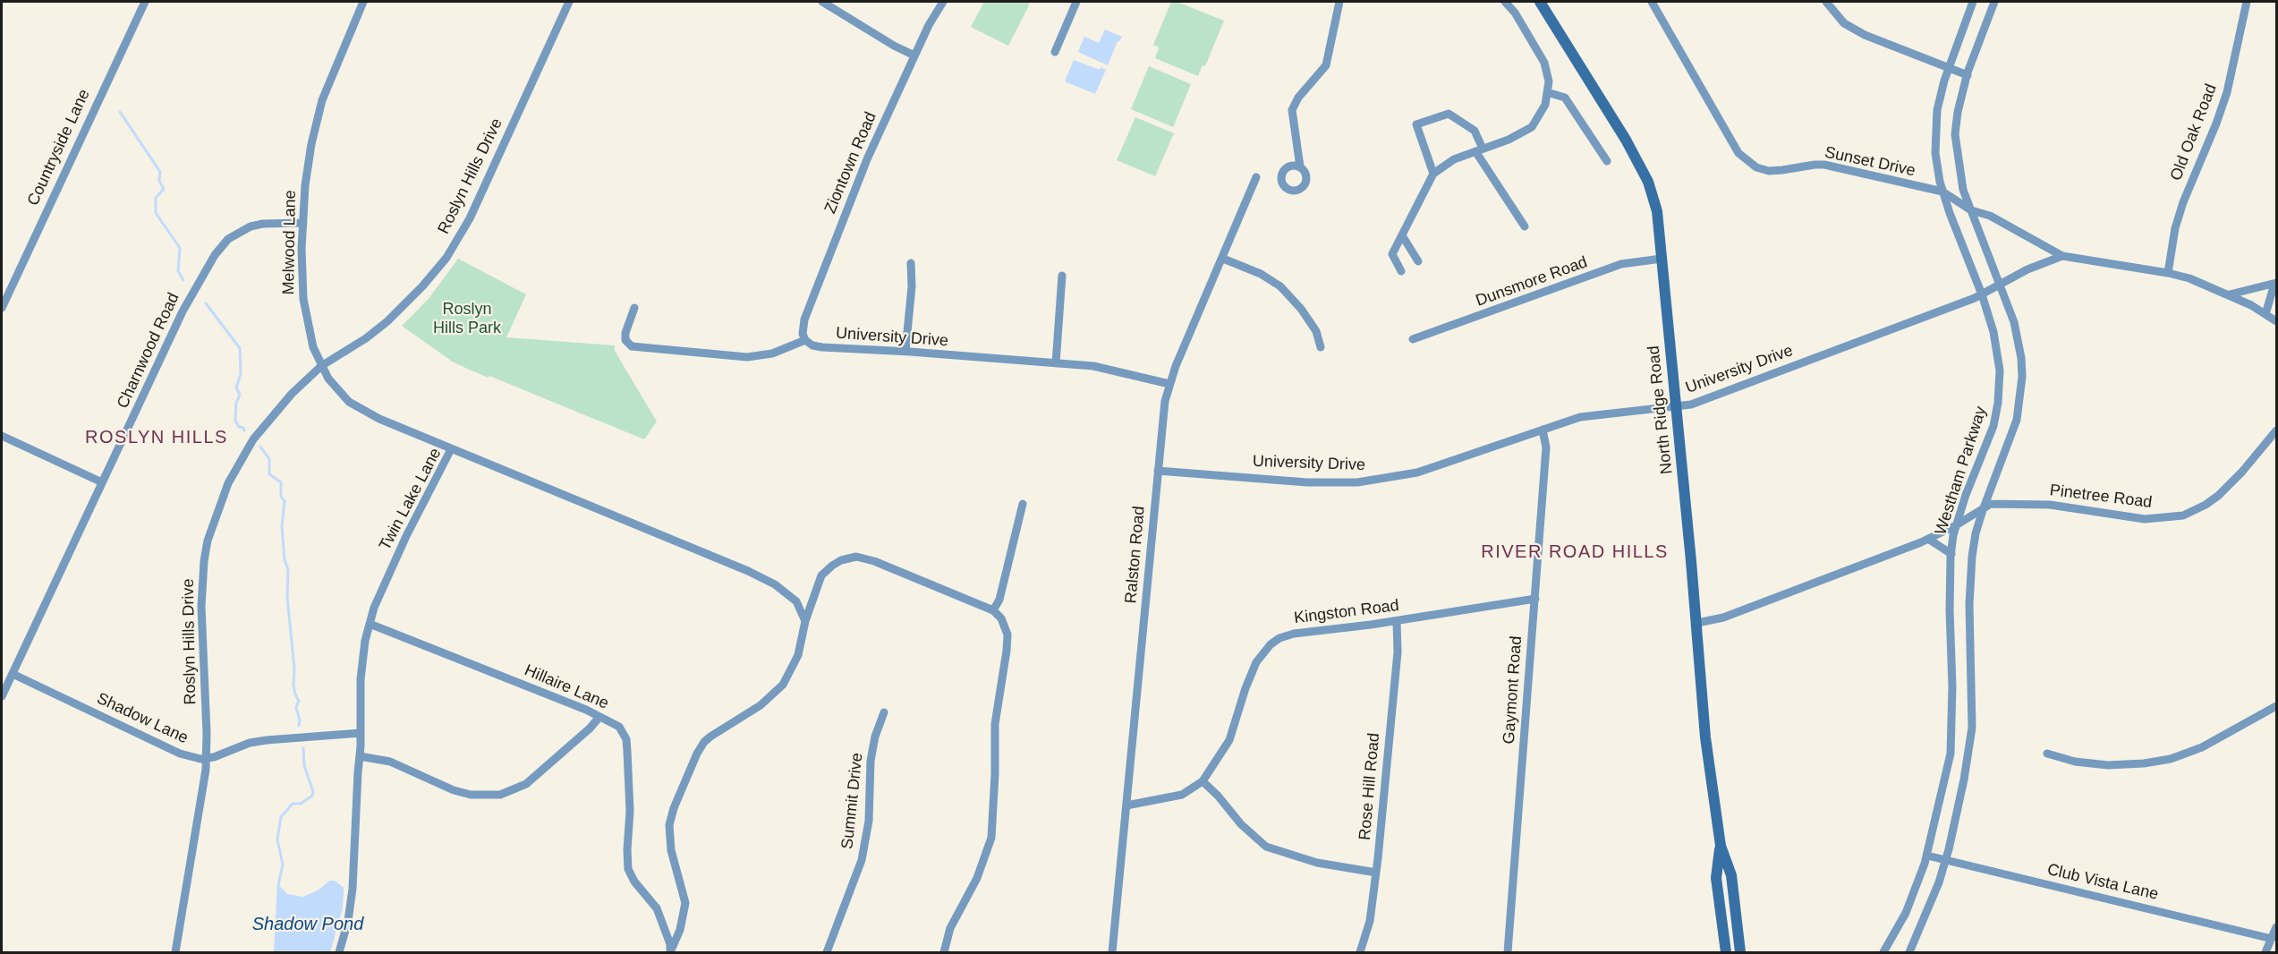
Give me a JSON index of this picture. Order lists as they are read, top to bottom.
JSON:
{
  "streets": {
    "main road": ["North Ridge Road"],
    "street": [
      "Old Oak Road",
      "Countryside Lane",
      "Sunset Drive",
      "Ziontown Road",
      "Roslyn Hills Drive",
      "Melwood Lane",
      "Dunsmore Road",
      "University Drive",
      "Charnwood Road",
      "Westham Parkway",
      "Pinetree Road",
      "Twin Lake Lane",
      "Ralston Road",
      "Kingston Road",
      "Hillaire Lane",
      "Gaymont Road",
      "Shadow Lane",
      "Rose Hill Road",
      "Summit Drive",
      "Club Vista Lane"
    ]
  },
  "crossings": [
    ["Sunset Drive", "University Drive"],
    ["Sunset Drive", "Westham Parkway"],
    ["Ziontown Road", "University Drive"],
    ["Roslyn Hills Drive", "Melwood Lane"],
    ["Roslyn Hills Drive", "Shadow Lane"],
    ["Melwood Lane", "Charnwood Road"],
    ["Melwood Lane", "Twin Lake Lane"],
    ["Dunsmore Road", "North Ridge Road"],
    ["University Drive", "North Ridge Road"],
    ["University Drive", "Westham Parkway"],
    ["University Drive", "Ralston Road"],
    ["University Drive", "Gaymont Road"],
    ["Charnwood Road", "Shadow Lane"],
    ["North Ridge Road", "Pinetree Road"],
    ["Westham Parkway", "Pinetree Road"],
    ["Westham Parkway", "Club Vista Lane"],
    ["Twin Lake Lane", "Hillaire Lane"],
    ["Ralston Road", "Kingston Road"],
    ["Kingston Road", "Gaymont Road"],
    ["Kingston Road", "Rose Hill Road"]
  ],
  "districts": ["ROSLYN HILLS", "RIVER ROAD HILLS"],
  "water": ["Shadow Pond"],
  "parks": ["Roslyn Hills Park"]
}
